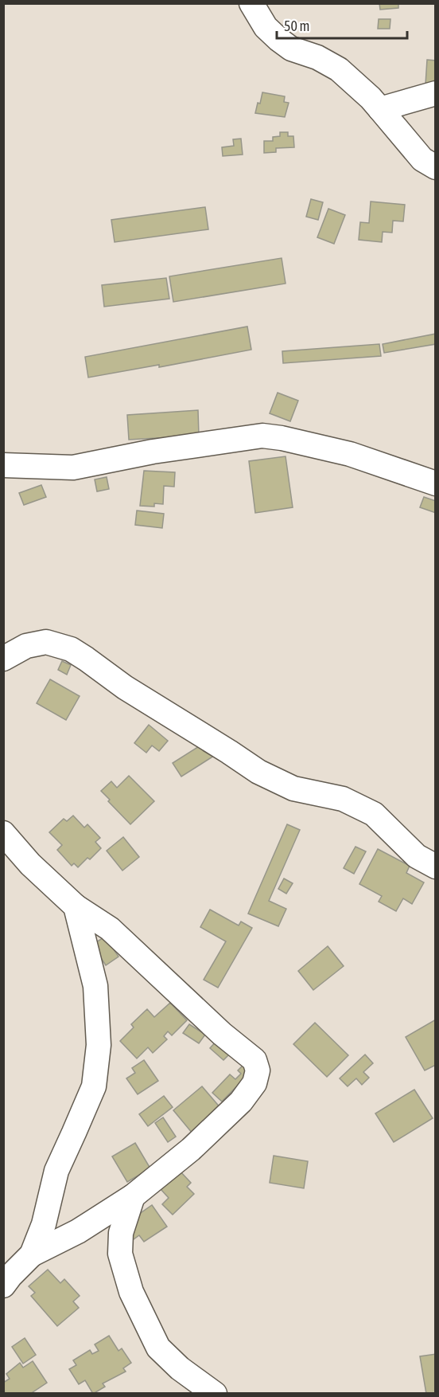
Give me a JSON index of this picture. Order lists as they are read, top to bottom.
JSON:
{
  "scale_bar": "50 m"
}
